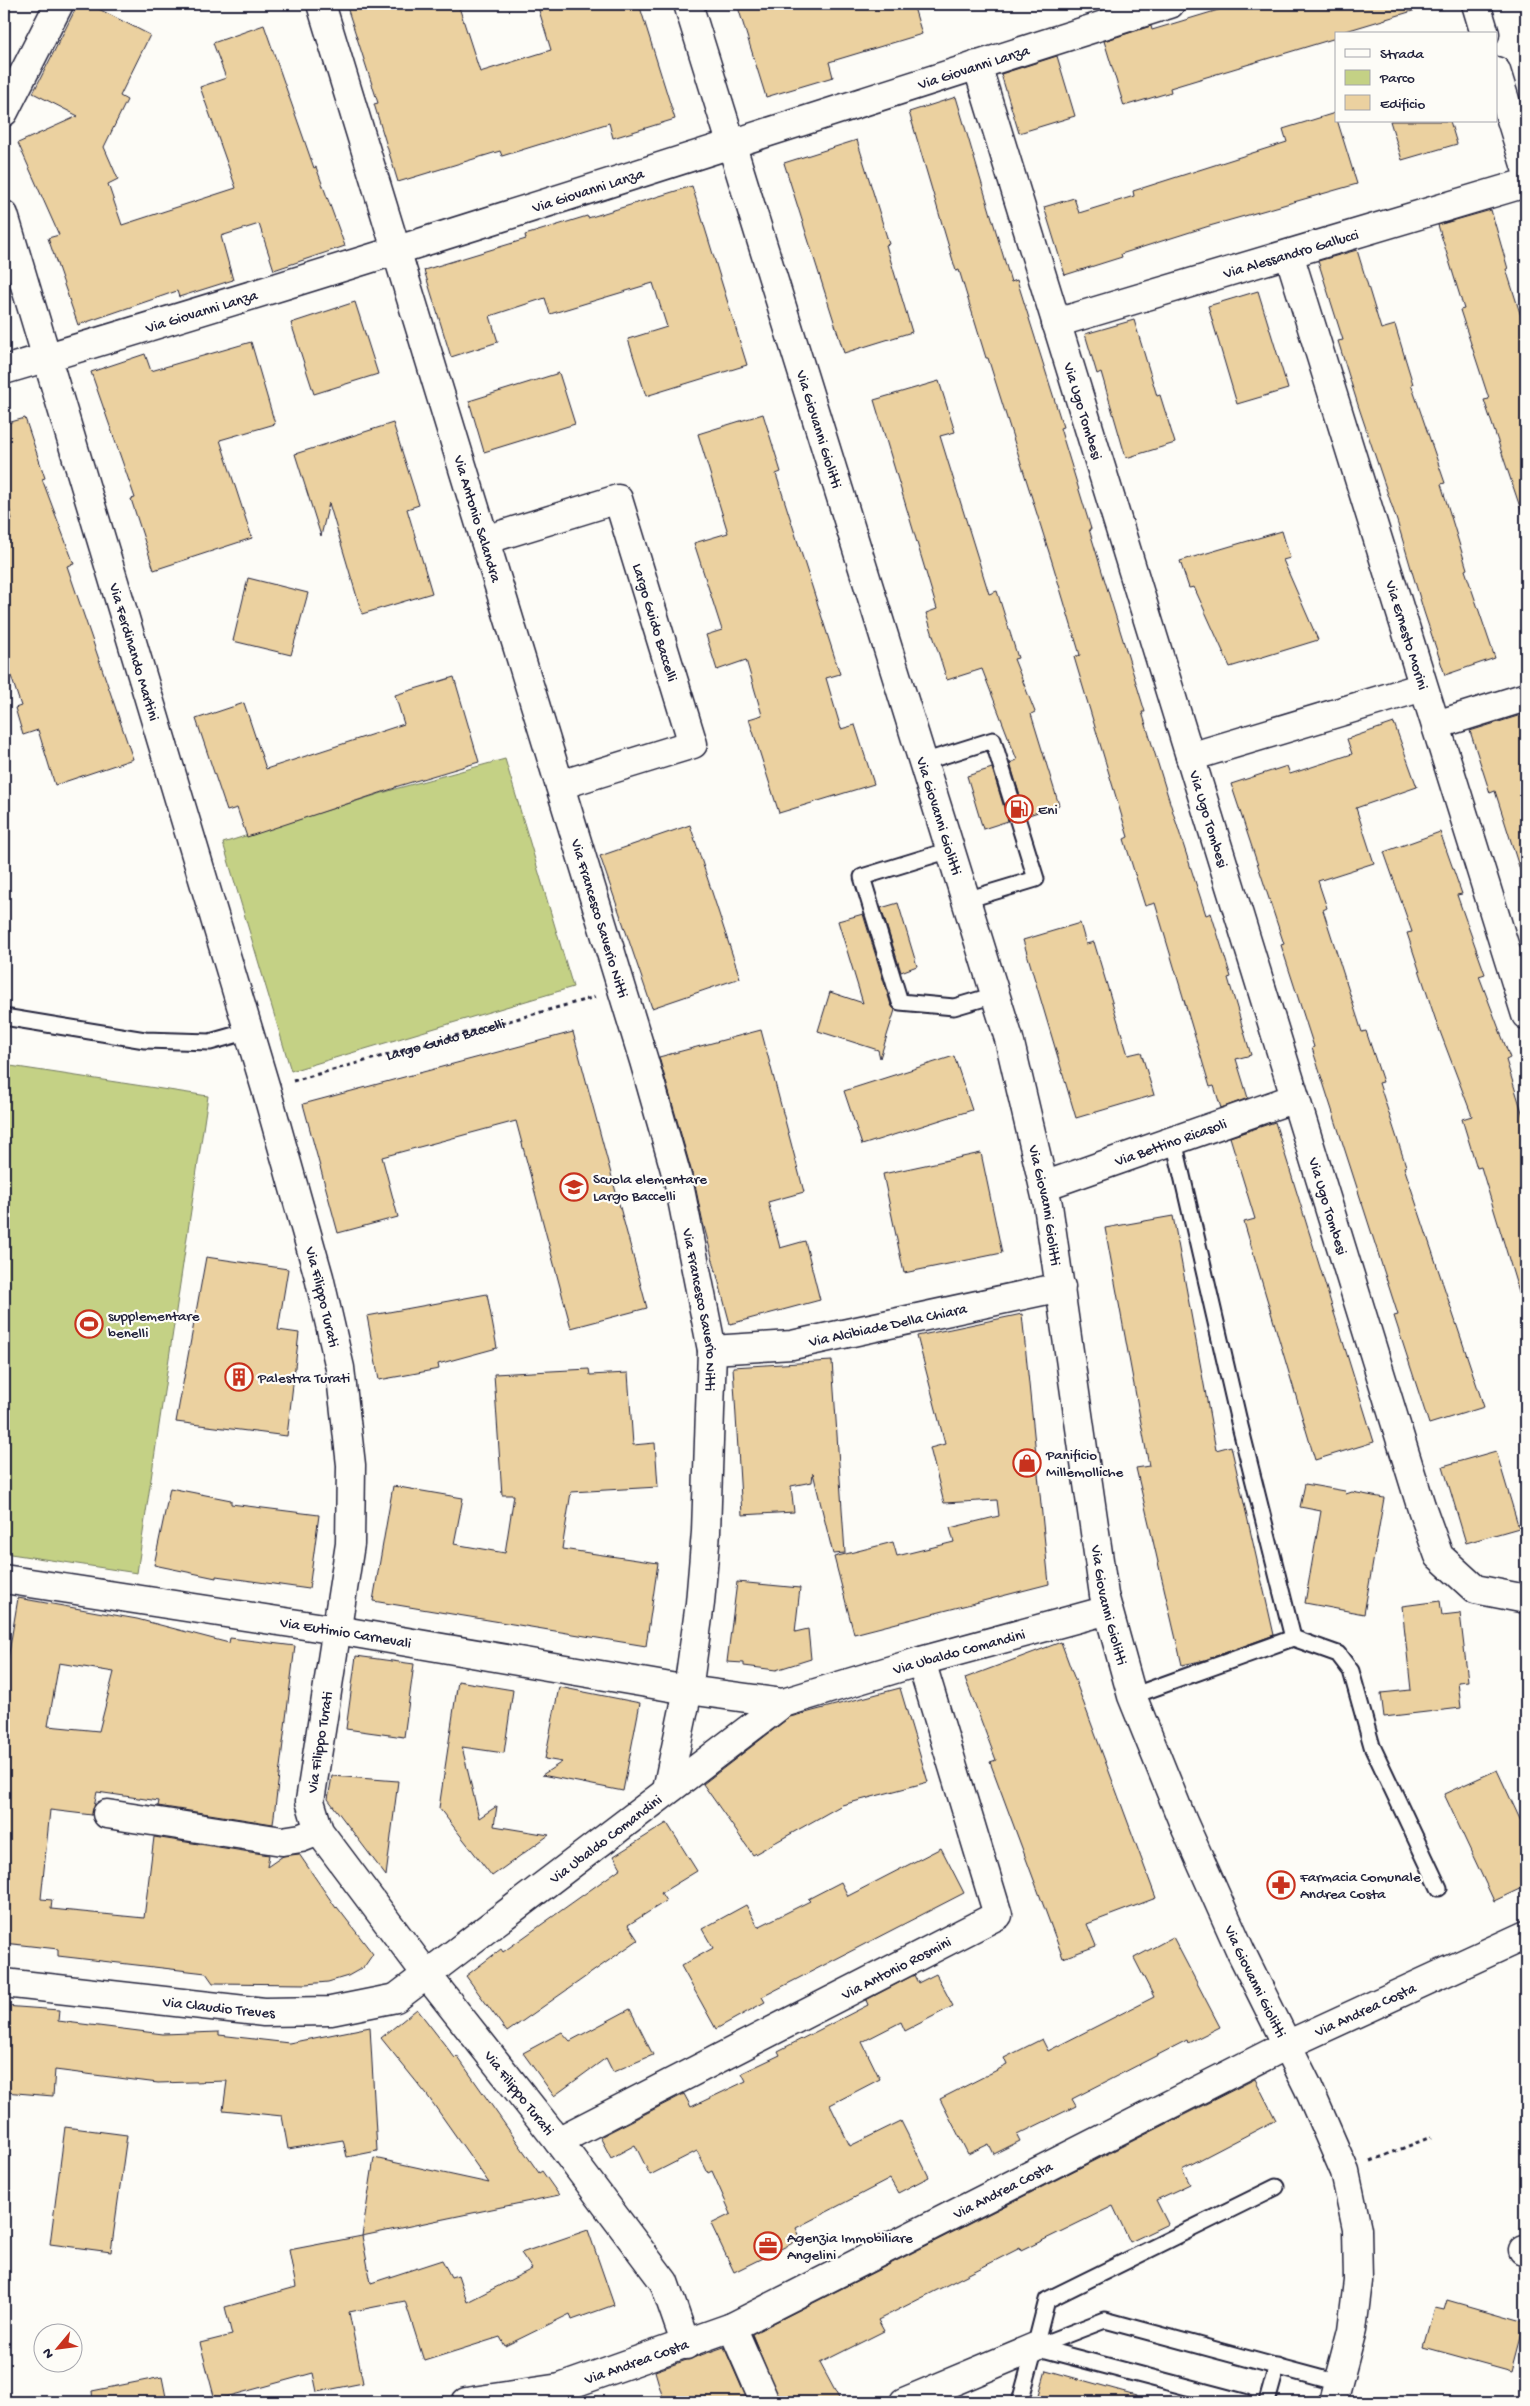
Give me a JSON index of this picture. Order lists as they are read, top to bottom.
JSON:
{
  "streets": {
    "street": [
      "Via Giovanni Lanza",
      "Via Alessandro Gallucci",
      "Via Ugo Tombesi",
      "Via Giovanni Giolitti",
      "Via Antonio Salandra",
      "Largo Guido Baccelli",
      "Via Ernesto Morini",
      "Via Ferdinando Martini",
      "Via Francesco Saverio Nitti",
      "Via Bettino Ricasoli",
      "Via Filippo Turati",
      "Via Alcibiade Della Chiara",
      "Via Eutimio Carnevali",
      "Via Ubaldo Comandini",
      "Via Antonio Rosmini",
      "Via Claudio Treves",
      "Via Andrea Costa"
    ]
  },
  "crossings": [
    ["Via Giovanni Lanza", "Via Ugo Tombesi"],
    ["Via Giovanni Lanza", "Via Giovanni Giolitti"],
    ["Via Giovanni Lanza", "Via Antonio Salandra"],
    ["Via Giovanni Lanza", "Via Ferdinando Martini"],
    ["Via Alessandro Gallucci", "Via Ugo Tombesi"],
    ["Via Alessandro Gallucci", "Via Ernesto Morini"],
    ["Via Ugo Tombesi", "Via Ernesto Morini"],
    ["Via Ugo Tombesi", "Via Bettino Ricasoli"],
    ["Via Giovanni Giolitti", "Via Bettino Ricasoli"],
    ["Via Giovanni Giolitti", "Via Alcibiade Della Chiara"],
    ["Via Giovanni Giolitti", "Via Ubaldo Comandini"],
    ["Via Giovanni Giolitti", "Via Andrea Costa"],
    ["Via Antonio Salandra", "Largo Guido Baccelli"],
    ["Via Antonio Salandra", "Via Francesco Saverio Nitti"],
    ["Largo Guido Baccelli", "Via Ferdinando Martini"],
    ["Largo Guido Baccelli", "Via Francesco Saverio Nitti"],
    ["Largo Guido Baccelli", "Via Filippo Turati"],
    ["Via Ferdinando Martini", "Via Filippo Turati"],
    ["Via Francesco Saverio Nitti", "Via Alcibiade Della Chiara"],
    ["Via Francesco Saverio Nitti", "Via Eutimio Carnevali"],
    ["Via Francesco Saverio Nitti", "Via Ubaldo Comandini"],
    ["Via Filippo Turati", "Via Eutimio Carnevali"],
    ["Via Filippo Turati", "Via Ubaldo Comandini"],
    ["Via Filippo Turati", "Via Antonio Rosmini"],
    ["Via Filippo Turati", "Via Claudio Treves"],
    ["Via Filippo Turati", "Via Andrea Costa"],
    ["Via Eutimio Carnevali", "Via Ubaldo Comandini"],
    ["Via Ubaldo Comandini", "Via Antonio Rosmini"],
    ["Via Ubaldo Comandini", "Via Claudio Treves"]
  ],
  "places": {
    "fuel station": ["Eni"],
    "school or university": ["Scuola elementare Largo Baccelli"],
    "sports": ["supplementare benelli"],
    "building": ["Palestra Turati"],
    "shop": ["Panificio Millemolliche"],
    "pharmacy": ["Farmacia Comunale Andrea Costa"],
    "office": ["Agenzia Immobiliare Angelini"]
  },
  "legend": ["Strada", "Parco", "Edificio"],
  "north": "bottom left"
}
